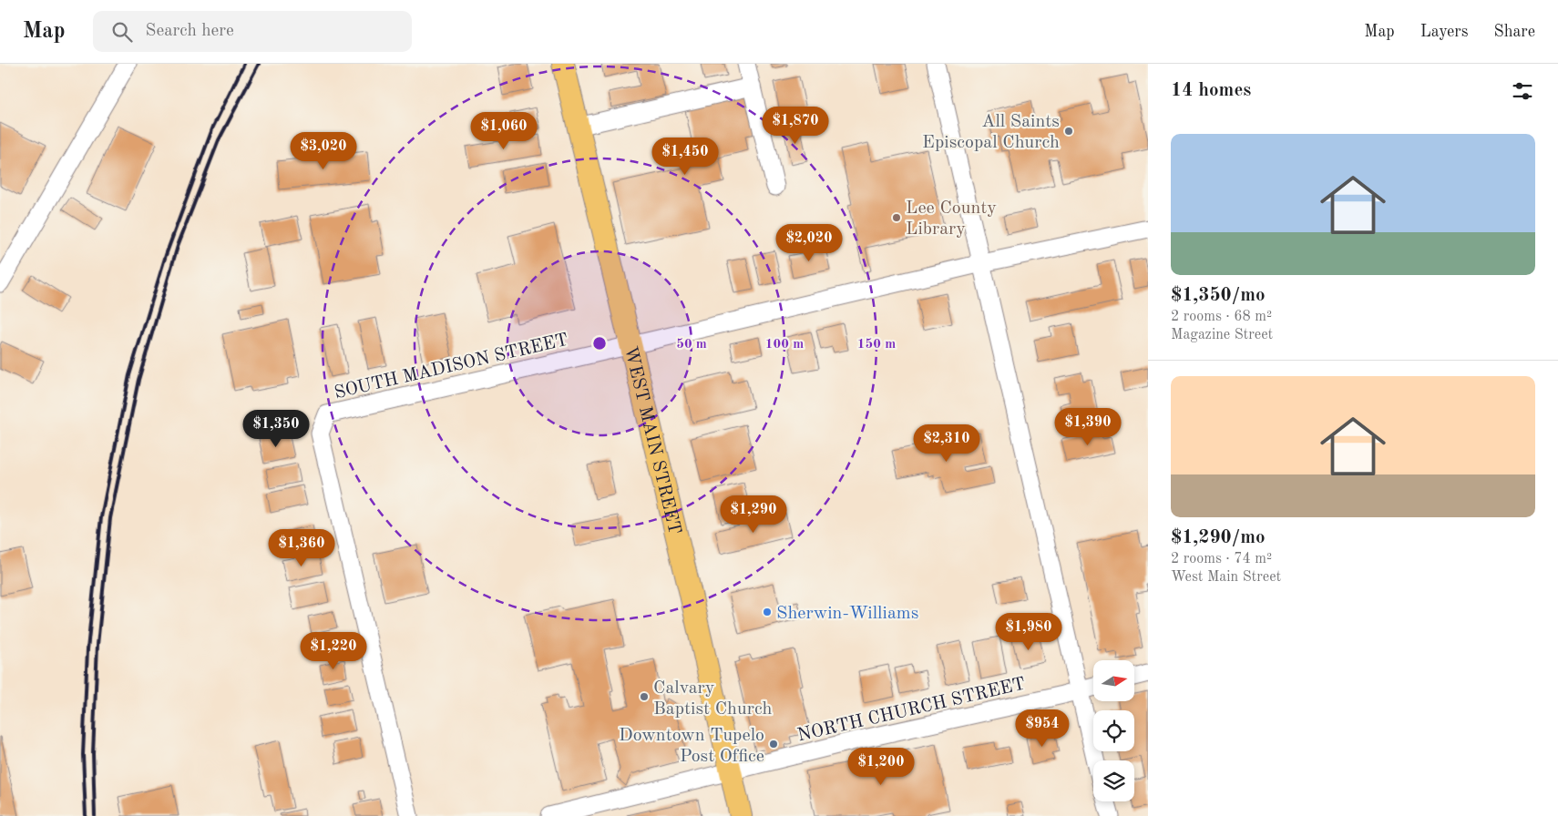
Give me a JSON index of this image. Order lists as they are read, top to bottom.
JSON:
{
  "streets": {
    "main road": ["WEST MAIN STREET"],
    "street": ["SOUTH MADISON STREET", "NORTH CHURCH STREET"]
  },
  "crossings": [
    ["SOUTH MADISON STREET", "WEST MAIN STREET"],
    ["WEST MAIN STREET", "NORTH CHURCH STREET"]
  ],
  "places": [
    "All Saints Episcopal Church",
    "Lee County Library",
    "Sherwin-Williams",
    "Calvary Baptist Church",
    "Downtown Tupelo Post Office"
  ],
  "north": "right",
  "page": {
    "header": "Map",
    "search": "Search here",
    "nav": ["Map", "Layers", "Share"],
    "heading": "14 homes",
    "price": [
      "$1,870",
      "$1,060",
      "$3,020",
      "$1,450",
      "$2,020",
      "$1,390",
      "$1,350",
      "$2,310",
      "$1,290",
      "$1,360",
      "$1,980",
      "$1,220",
      "$954",
      "$1,200"
    ],
    "list": [
      {
        "name": "$1,350/mo",
        "note": "2 rooms · 68 m² · Magazine Street"
      },
      {
        "name": "$1,290/mo",
        "note": "2 rooms · 74 m² · West Main Street"
      }
    ]
  },
  "rings": ["50 m", "100 m", "150 m"]
}
